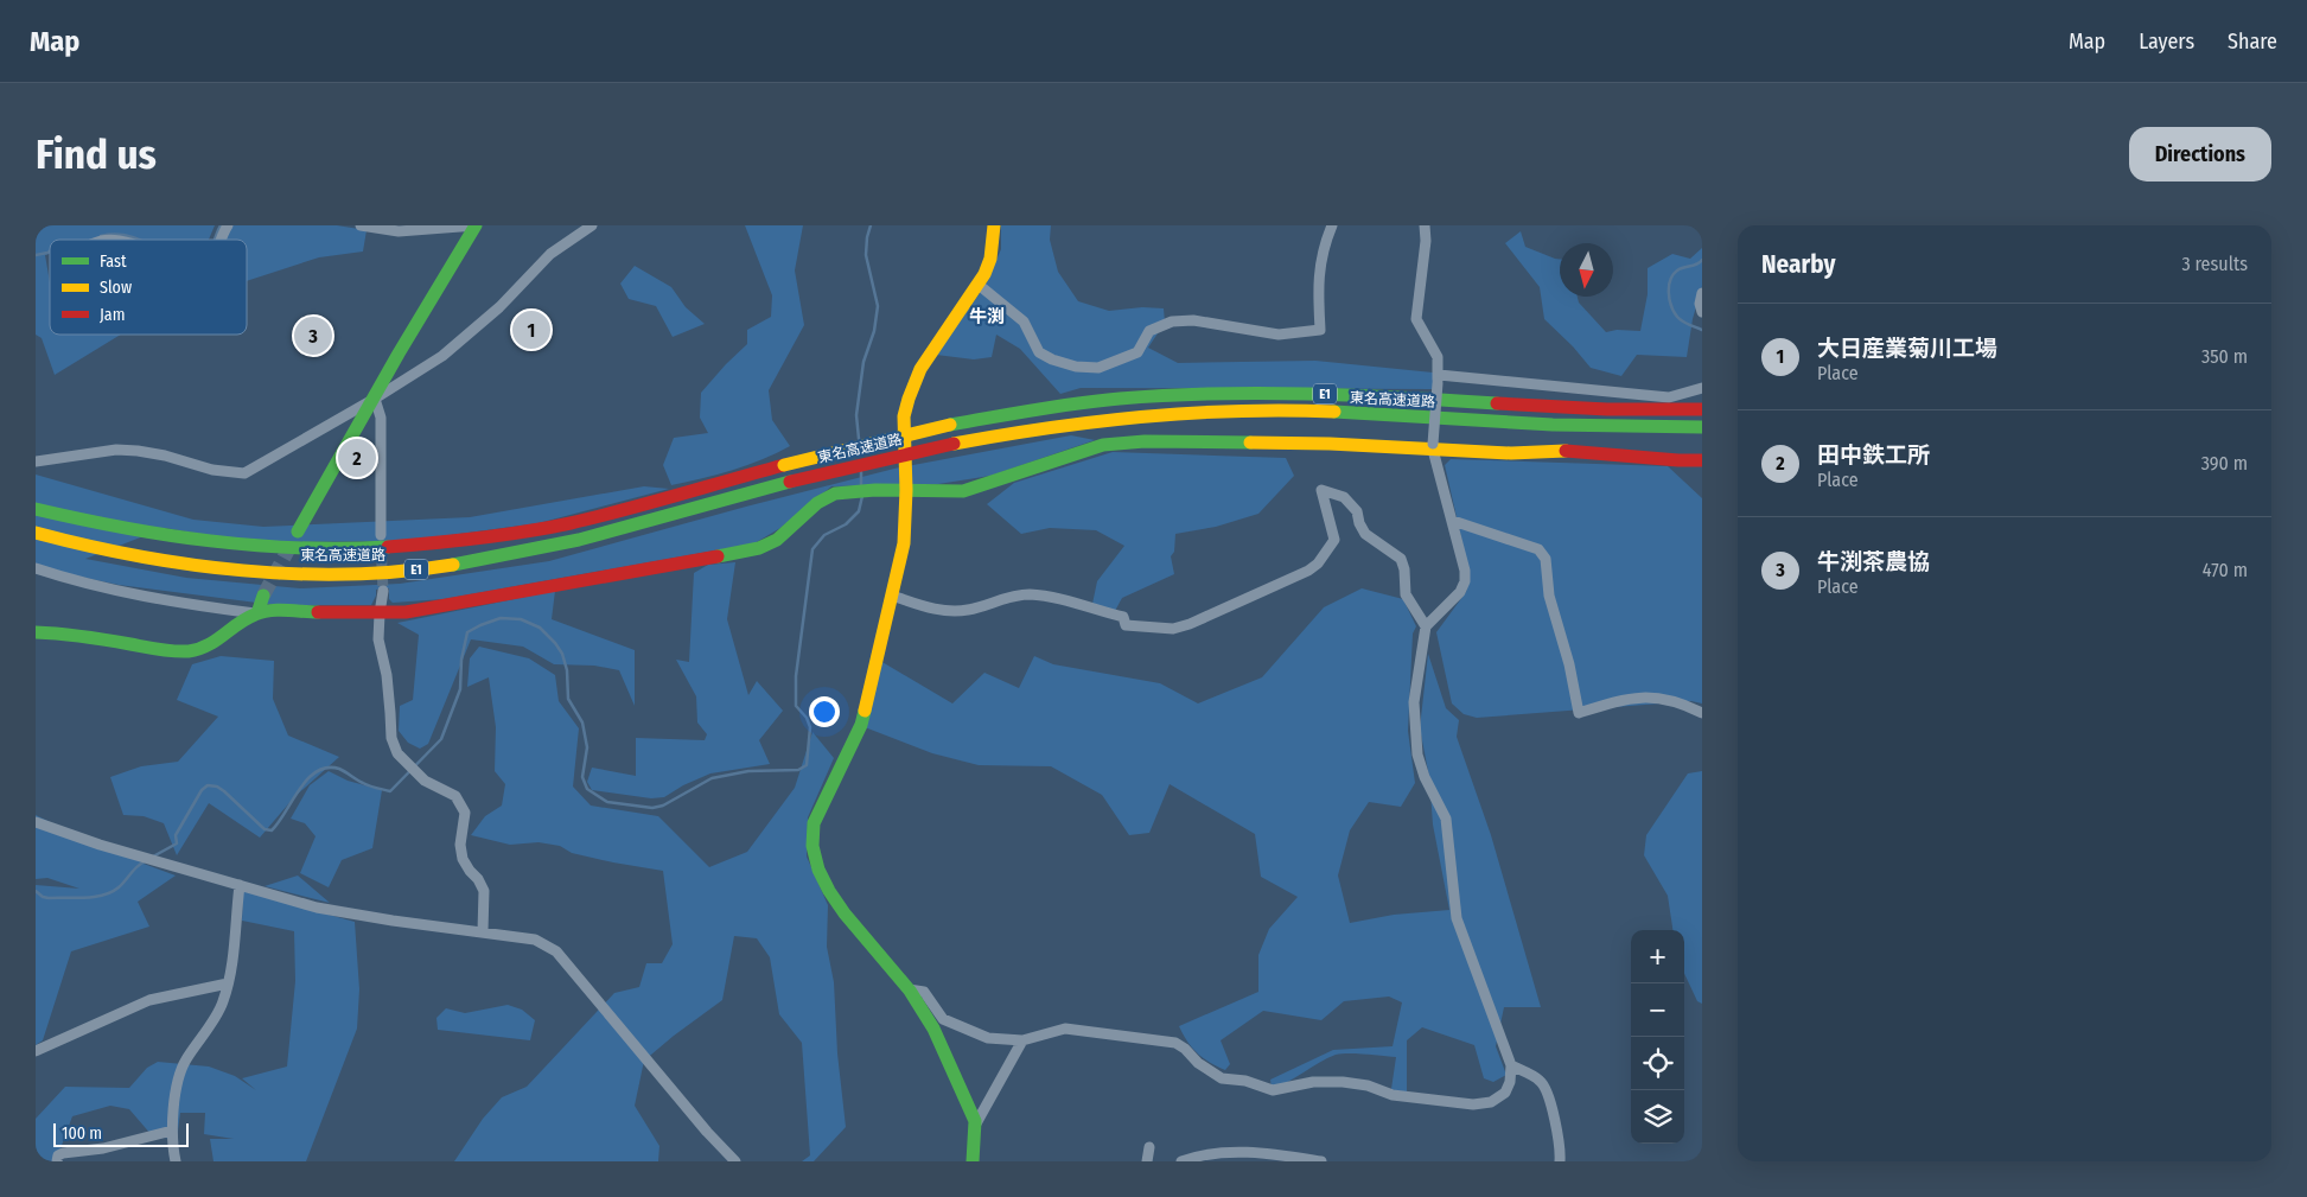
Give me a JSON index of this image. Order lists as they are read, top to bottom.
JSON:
{
  "streets": {
    "main road": ["E1", "東名高速道路"]
  },
  "districts": ["牛渕"],
  "legend": ["Fast", "Slow", "Jam"],
  "scale_bar": "100 m",
  "north": "bottom",
  "page": {
    "header": "Map",
    "nav": ["Map", "Layers", "Share"],
    "buttons": "Directions",
    "title": "Find us",
    "heading": ["Nearby", "3 results"],
    "list": [
      {
        "mark": "1",
        "name": "大日産業菊川工場",
        "note": "Place",
        "value": "350 m"
      },
      {
        "mark": "2",
        "name": "田中鉄工所",
        "note": "Place",
        "value": "390 m"
      },
      {
        "mark": "3",
        "name": "牛渕茶農協",
        "note": "Place",
        "value": "470 m"
      }
    ],
    "pins": ["1", "3", "2"],
    "map_buttons": ["+", "−"],
    "scale": "100 m"
  }
}
